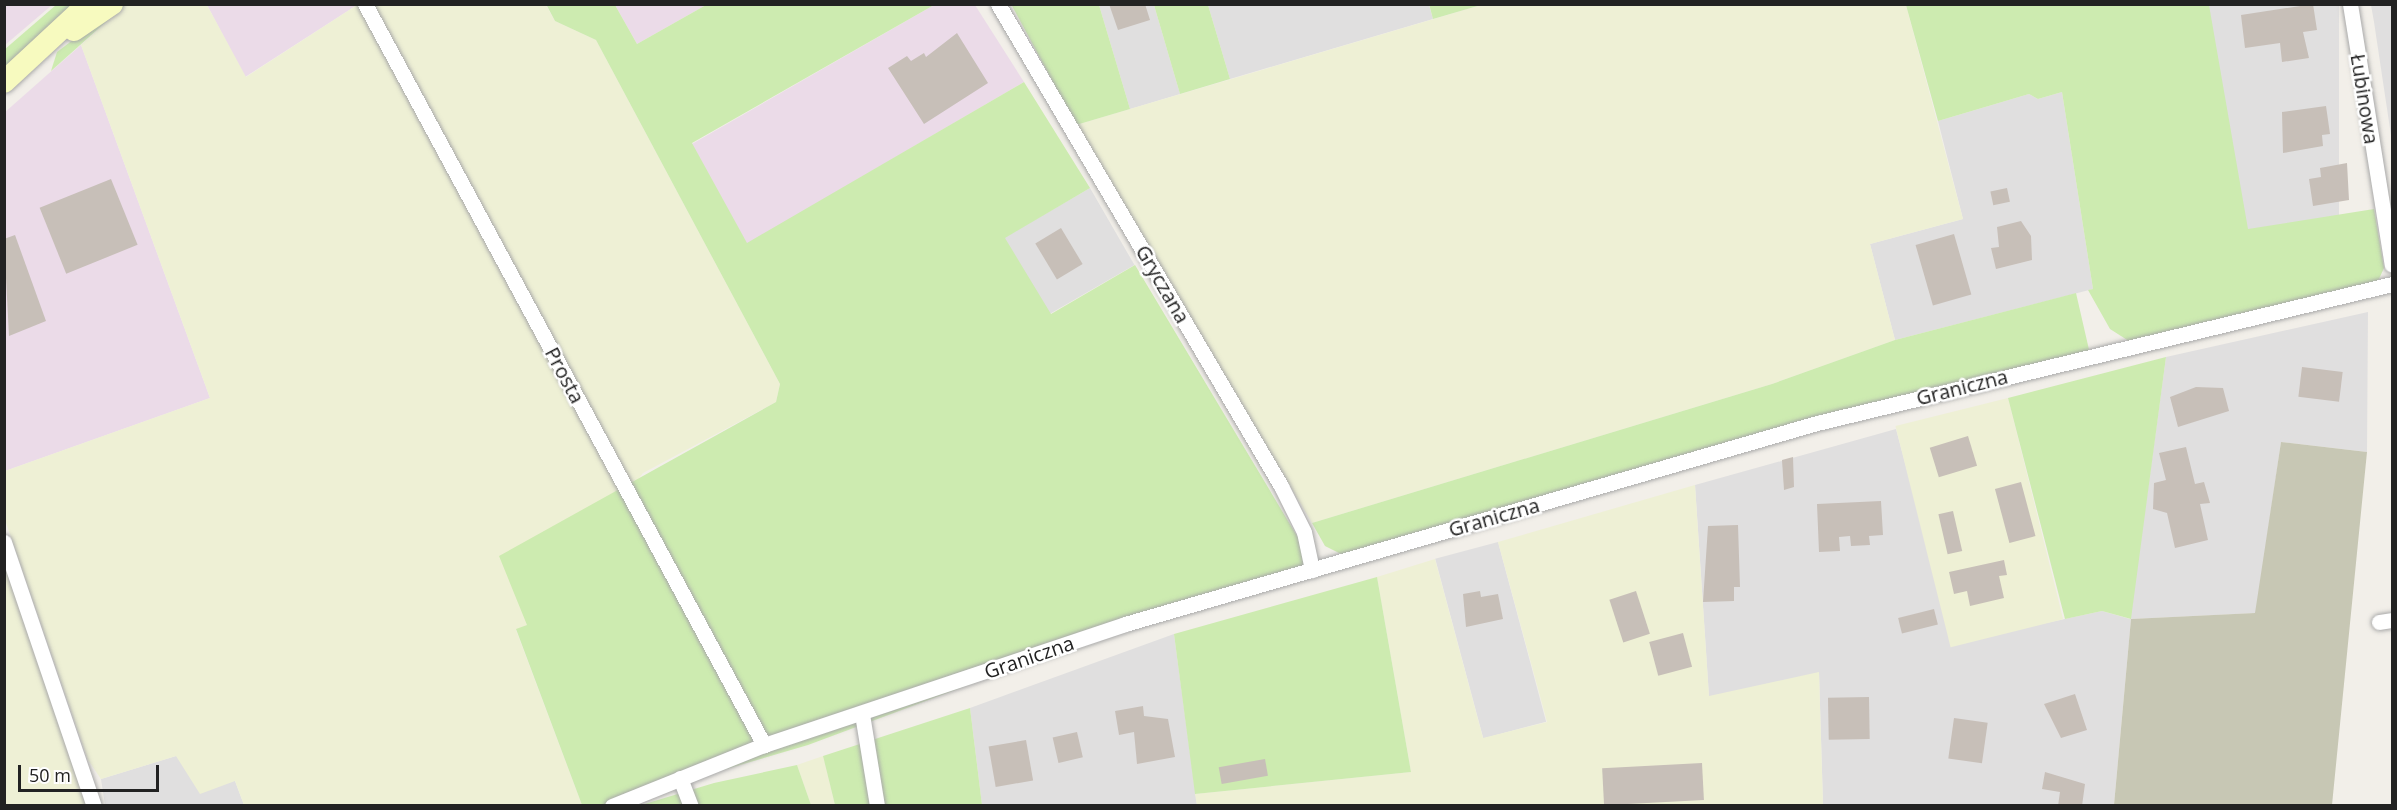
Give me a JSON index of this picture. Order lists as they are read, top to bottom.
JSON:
{
  "streets": {
    "street": [
      "Łubinowa",
      "Gryczana",
      "Prosta",
      "Graniczna"
    ]
  },
  "crossings": [
    ["Gryczana", "Graniczna"],
    ["Prosta", "Graniczna"]
  ],
  "scale_bar": "50 m"
}
